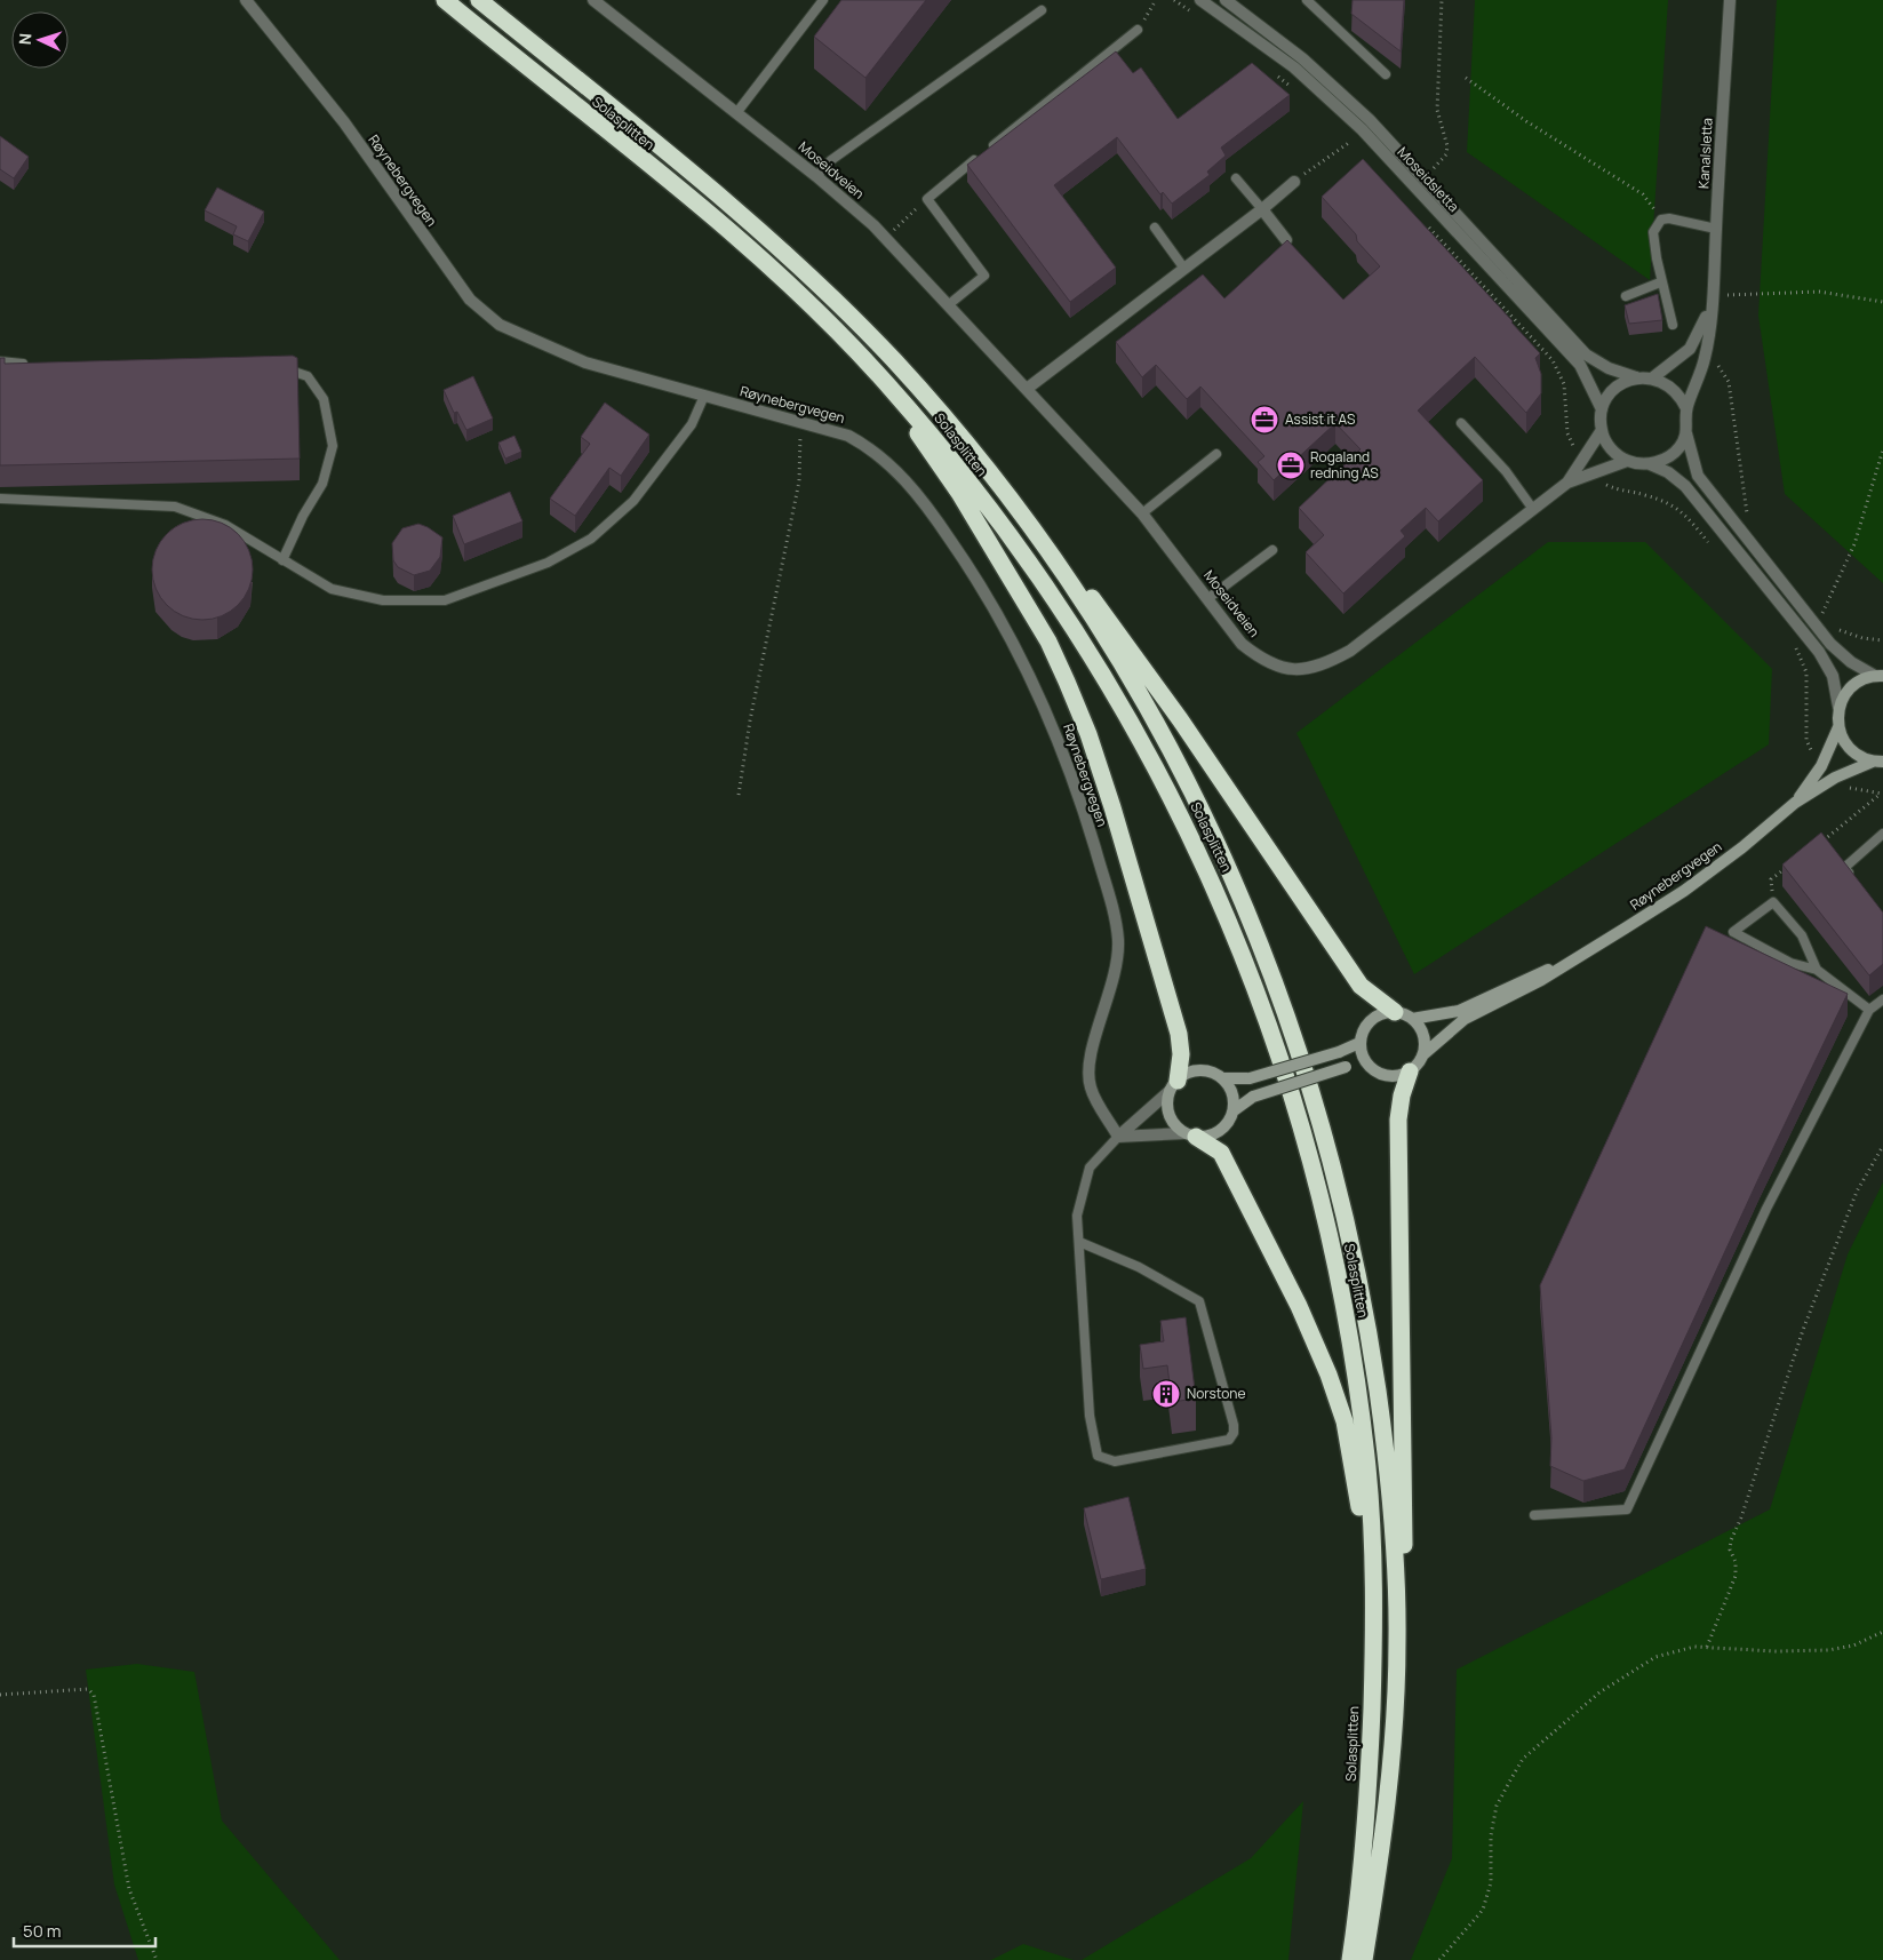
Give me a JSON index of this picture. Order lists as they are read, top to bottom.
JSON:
{
  "streets": {
    "highway": ["Solasplitten"],
    "street": [
      "Kanalsletta",
      "Moseidveien",
      "Moseidsletta",
      "Røynebergvegen"
    ]
  },
  "crossings": [
    ["Kanalsletta", "Moseidsletta"]
  ],
  "places": {
    "office": ["Assist it AS", "Rogaland redning AS"],
    "building": ["Norstone"]
  },
  "scale_bar": "50 m",
  "north": "left"
}
